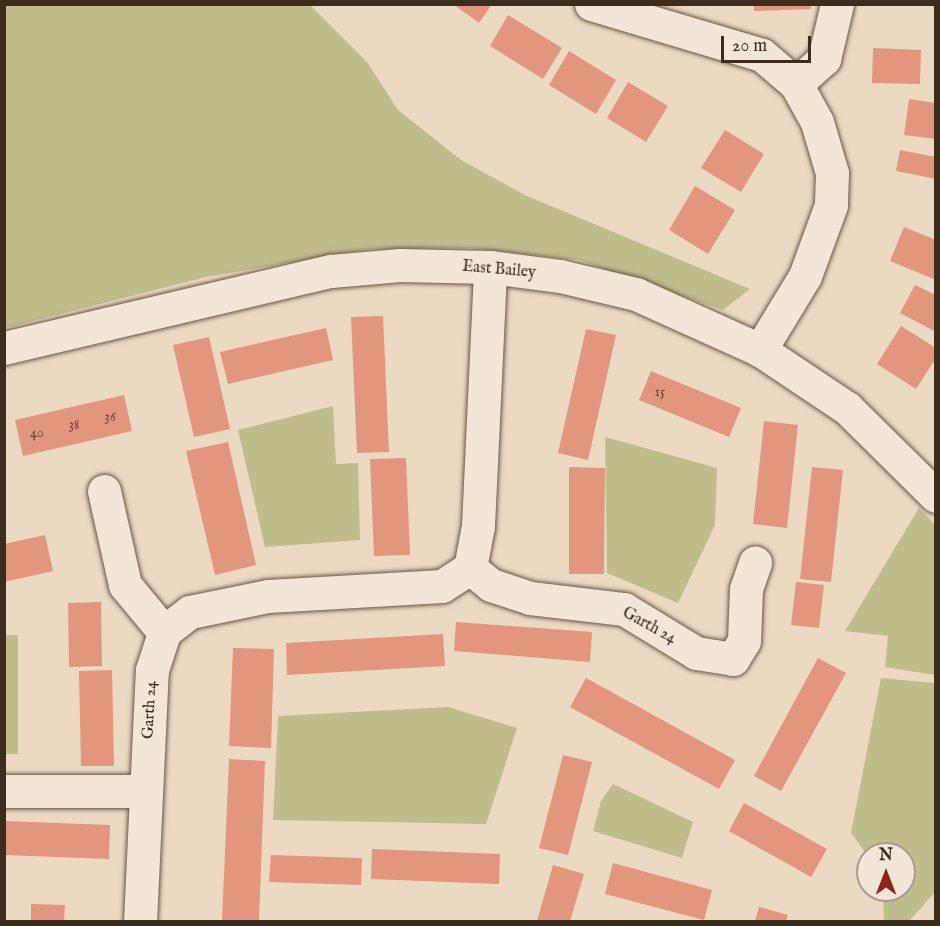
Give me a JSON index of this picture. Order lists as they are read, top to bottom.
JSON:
{
  "streets": {
    "street": ["East Bailey", "Garth 24"]
  },
  "house_numbers": [
    "15",
    "36",
    "38",
    "40"
  ],
  "scale_bar": "20 m",
  "north": "top"
}
